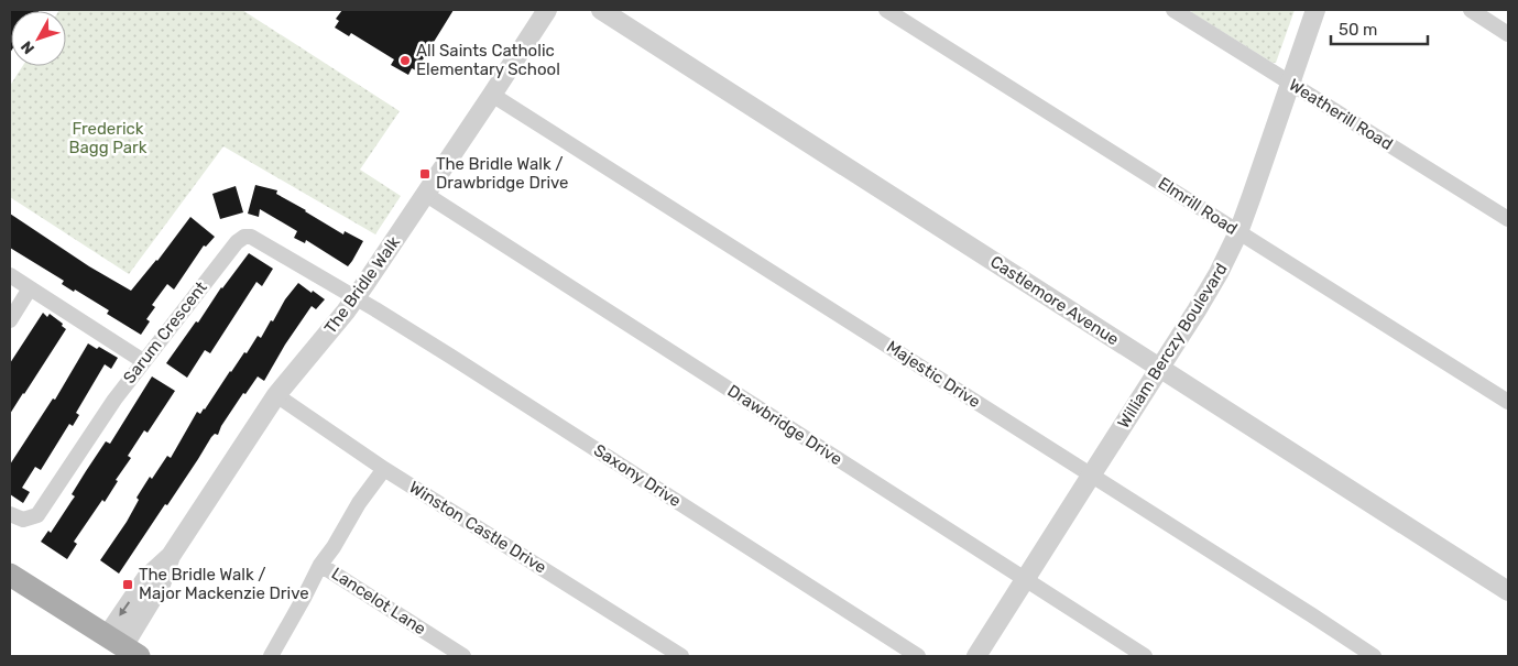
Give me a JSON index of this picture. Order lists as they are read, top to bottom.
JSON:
{
  "streets": {
    "street": [
      "Weatherill Road",
      "Elmrill Road",
      "The Bridle Walk",
      "Castlemore Avenue",
      "Sarum Crescent",
      "William Berczy Boulevard",
      "Majestic Drive",
      "Drawbridge Drive",
      "Saxony Drive",
      "Winston Castle Drive",
      "Lancelot Lane"
    ]
  },
  "crossings": [
    ["Weatherill Road", "William Berczy Boulevard"],
    ["Elmrill Road", "William Berczy Boulevard"],
    ["The Bridle Walk", "Sarum Crescent"],
    ["The Bridle Walk", "Majestic Drive"],
    ["The Bridle Walk", "Drawbridge Drive"],
    ["The Bridle Walk", "Saxony Drive"],
    ["The Bridle Walk", "Winston Castle Drive"],
    ["Castlemore Avenue", "William Berczy Boulevard"],
    ["Sarum Crescent", "Saxony Drive"],
    ["William Berczy Boulevard", "Majestic Drive"],
    ["William Berczy Boulevard", "Drawbridge Drive"]
  ],
  "parks": ["Frederick Bagg Park"],
  "places": {
    "other": ["All Saints Catholic Elementary School"],
    "transit": ["The Bridle Walk / Drawbridge Drive", "The Bridle Walk / Major Mackenzie Drive"]
  },
  "scale_bar": "50 m",
  "north": "bottom left"
}
